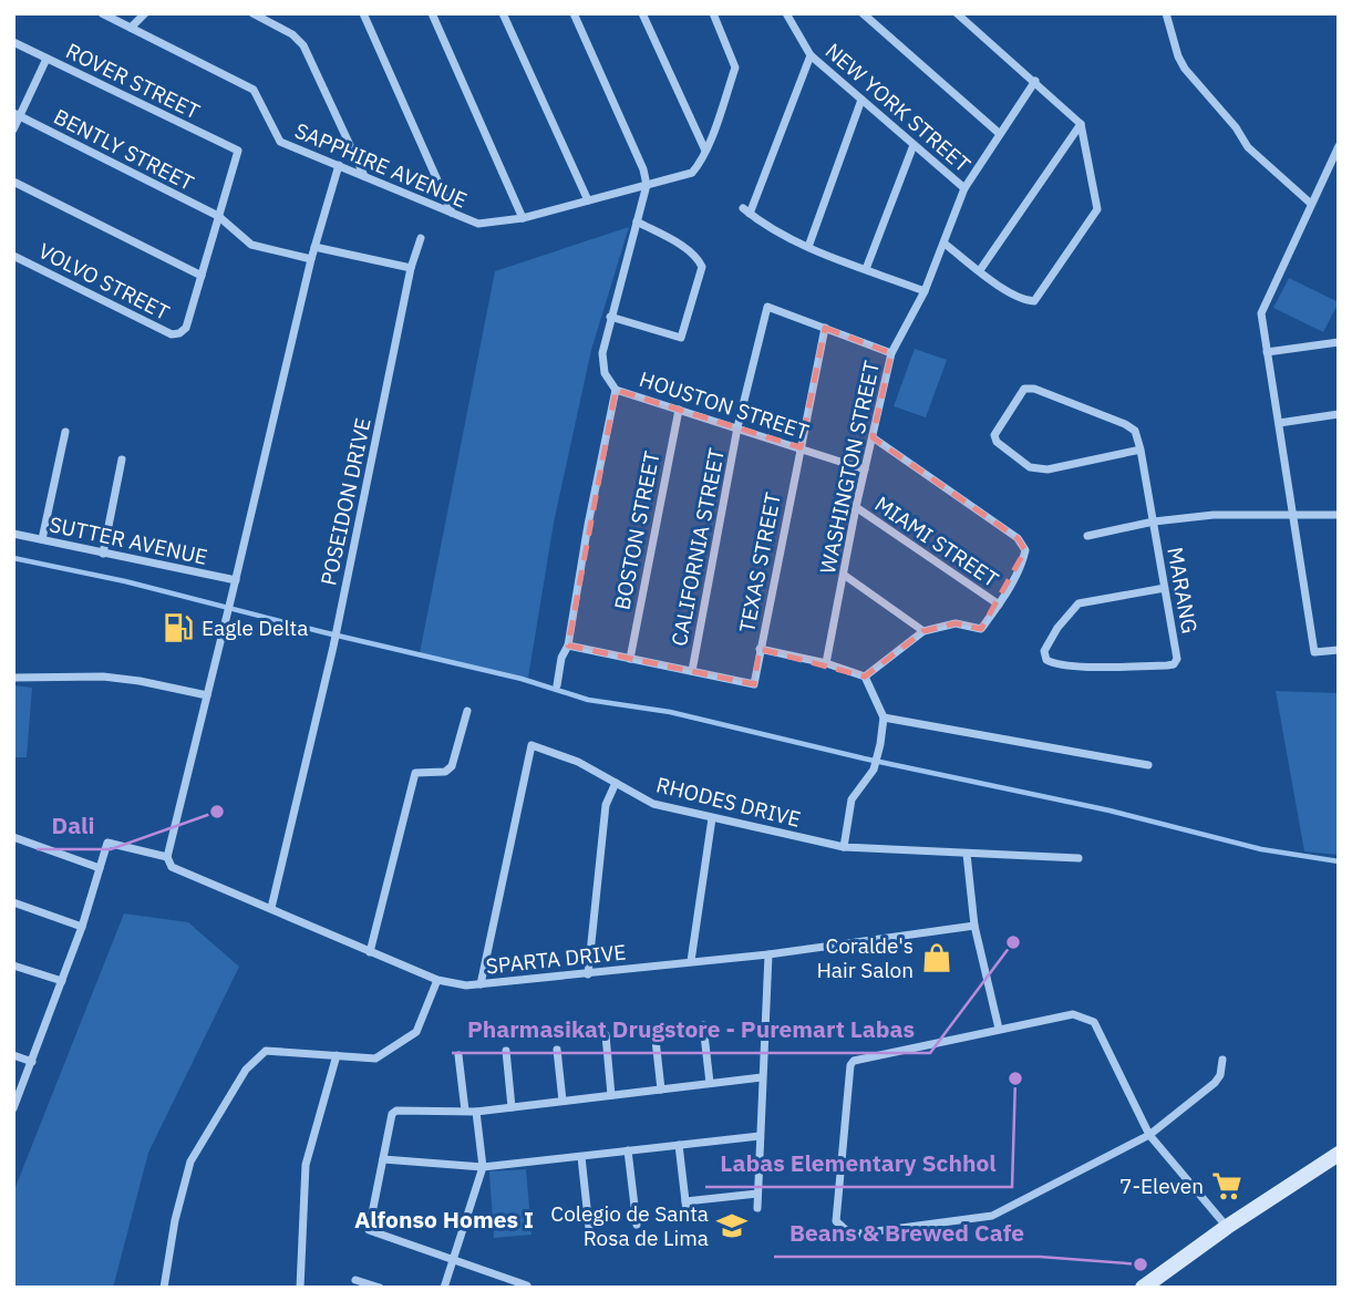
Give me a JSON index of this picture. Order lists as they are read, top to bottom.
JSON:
{
  "streets": {
    "street": [
      "ROVER STREET",
      "NEW YORK STREET",
      "BENTLY STREET",
      "SAPPHIRE AVENUE",
      "VOLVO STREET",
      "HOUSTON STREET",
      "WASHINGTON STREET",
      "POSEIDON DRIVE",
      "BOSTON STREET",
      "SUTTER AVENUE",
      "MIAMI STREET",
      "CALIFORNIA STREET",
      "TEXAS STREET",
      "MARANG",
      "RHODES DRIVE",
      "SPARTA DRIVE"
    ]
  },
  "crossings": [
    ["ROVER STREET", "BENTLY STREET"],
    ["NEW YORK STREET", "WASHINGTON STREET"],
    ["HOUSTON STREET", "WASHINGTON STREET"],
    ["HOUSTON STREET", "BOSTON STREET"],
    ["HOUSTON STREET", "CALIFORNIA STREET"],
    ["HOUSTON STREET", "TEXAS STREET"],
    ["WASHINGTON STREET", "MIAMI STREET"],
    ["POSEIDON DRIVE", "SPARTA DRIVE"],
    ["CALIFORNIA STREET", "TEXAS STREET"],
    ["RHODES DRIVE", "SPARTA DRIVE"]
  ],
  "districts": ["Alfonso Homes I"],
  "places": {
    "fuel station": ["Eagle Delta"],
    "other": [
      "Dali",
      "Pharmasikat Drugstore - Puremart Labas",
      "Labas Elementary Schhol",
      "Beans & Brewed Cafe"
    ],
    "shop": ["Coralde's Hair Salon"],
    "supermarket": ["7-Eleven"],
    "school or university": ["Colegio de Santa Rosa de Lima"]
  }
}
